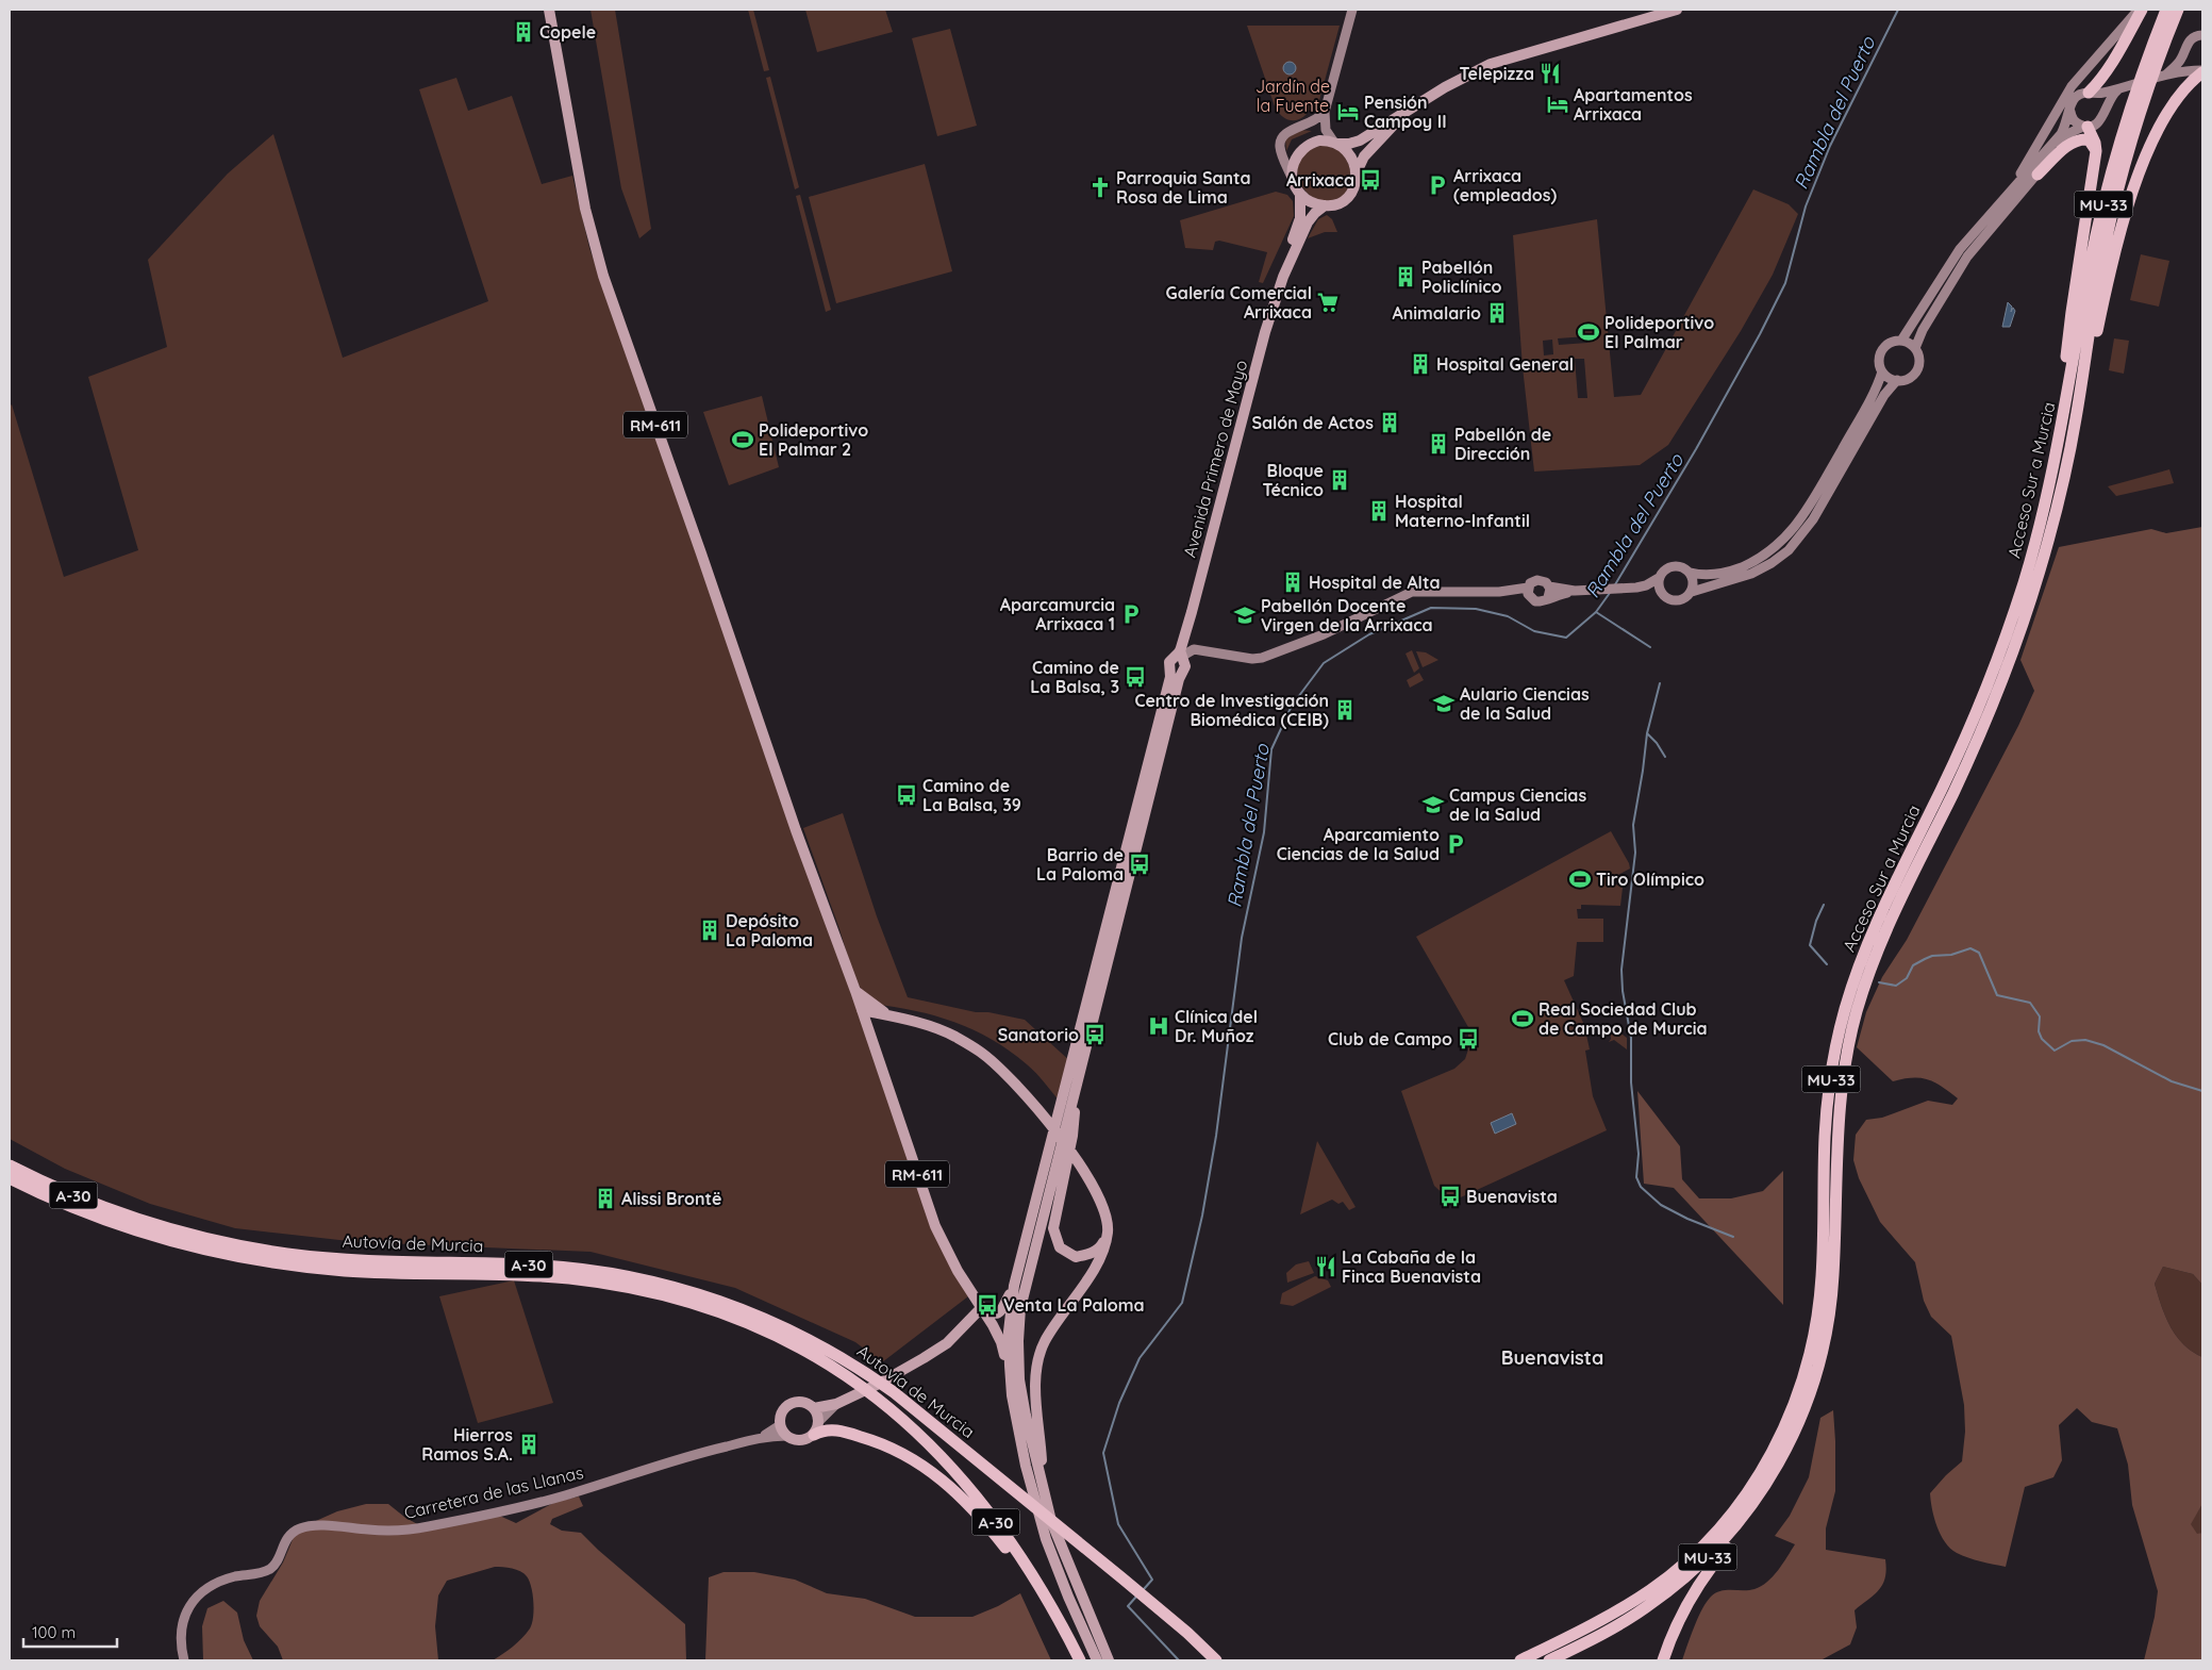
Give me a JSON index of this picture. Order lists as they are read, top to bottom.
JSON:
{
  "streets": {
    "highway": [
      "MU-33",
      "Acceso Sur a Murcia",
      "A-30",
      "Autovía de Murcia"
    ],
    "main road": ["RM-611", "Avenida Primero de Mayo"],
    "street": ["Carretera de las Llanas"]
  },
  "districts": ["Buenavista"],
  "water": ["Rambla del Puerto"],
  "parks": ["Jardín de la Fuente"],
  "places": {
    "building": [
      "Copele",
      "Pabellón Policlínico",
      "Animalario",
      "Hospital General",
      "Salón de Actos",
      "Pabellón de Dirección",
      "Bloque Técnico",
      "Hospital Materno-Infantil",
      "Hospital de Alta",
      "Centro de Investigación Biomédica (CEIB)",
      "Depósito La Paloma",
      "Alissi Brontë",
      "Hierros Ramos S.A."
    ],
    "restaurant": ["Telepizza", "La Cabaña de la Finca Buenavista"],
    "hotel": ["Apartamentos Arrixaca", "Pensión Campoy II"],
    "bus stop": [
      "Arrixaca",
      "Camino de La Balsa, 3",
      "Camino de La Balsa, 39",
      "Barrio de La Paloma",
      "Sanatorio",
      "Club de Campo",
      "Buenavista",
      "Venta La Paloma"
    ],
    "parking": ["Arrixaca (empleados)", "Aparcamurcia Arrixaca 1", "Aparcamiento Ciencias de la Salud"],
    "church": ["Parroquia Santa Rosa de Lima"],
    "supermarket": ["Galería Comercial Arrixaca"],
    "sports": [
      "Polideportivo El Palmar",
      "Polideportivo El Palmar 2",
      "Tiro Olímpico",
      "Real Sociedad Club de Campo de Murcia"
    ],
    "school or university": ["Pabellón Docente Virgen de la Arrixaca", "Aulario Ciencias de la Salud", "Campus Ciencias de la Salud"],
    "hospital": ["Clínica del Dr. Muñoz"]
  },
  "scale_bar": "100 m"
}
